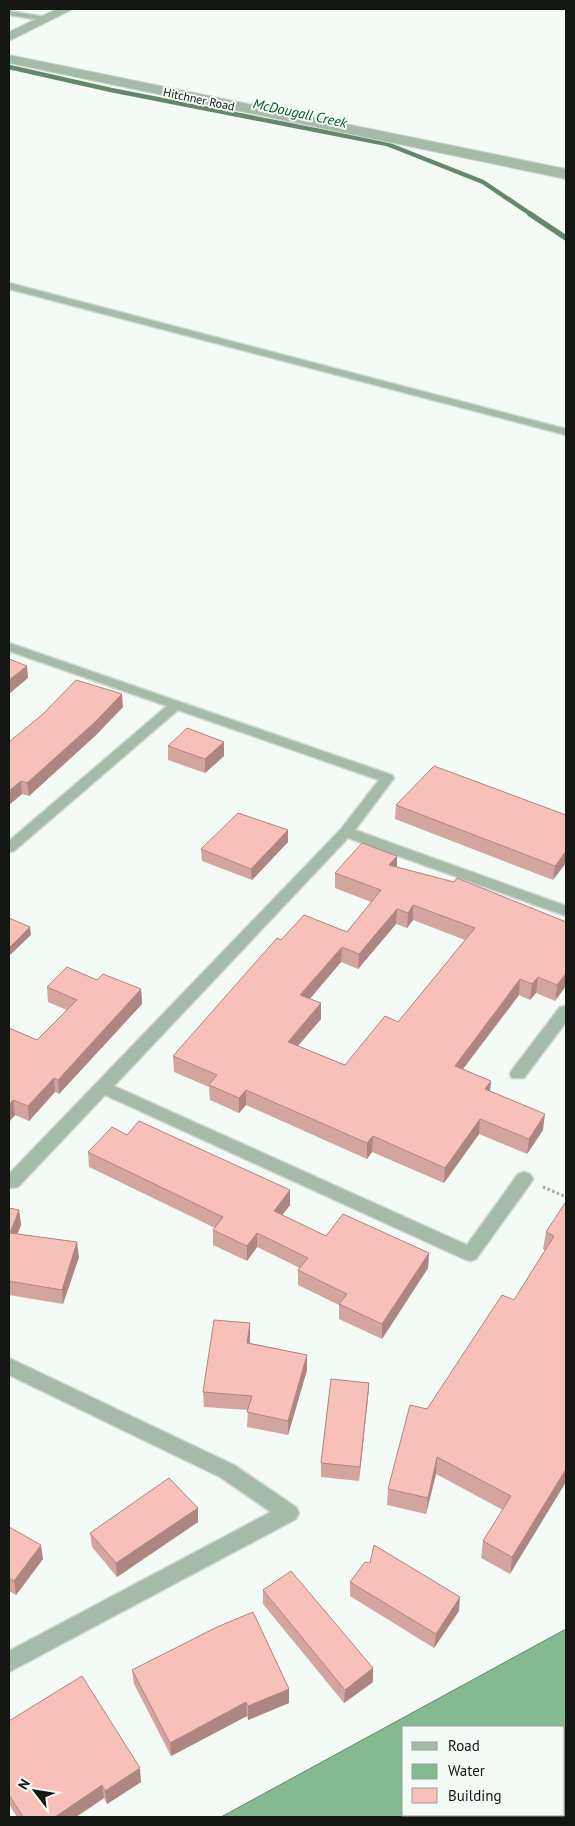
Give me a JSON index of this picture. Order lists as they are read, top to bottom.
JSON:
{
  "streets": {
    "street": ["Hitchner Road"]
  },
  "water": ["McDougall Creek"],
  "legend": ["Road", "Water", "Building"],
  "north": "top left"
}
